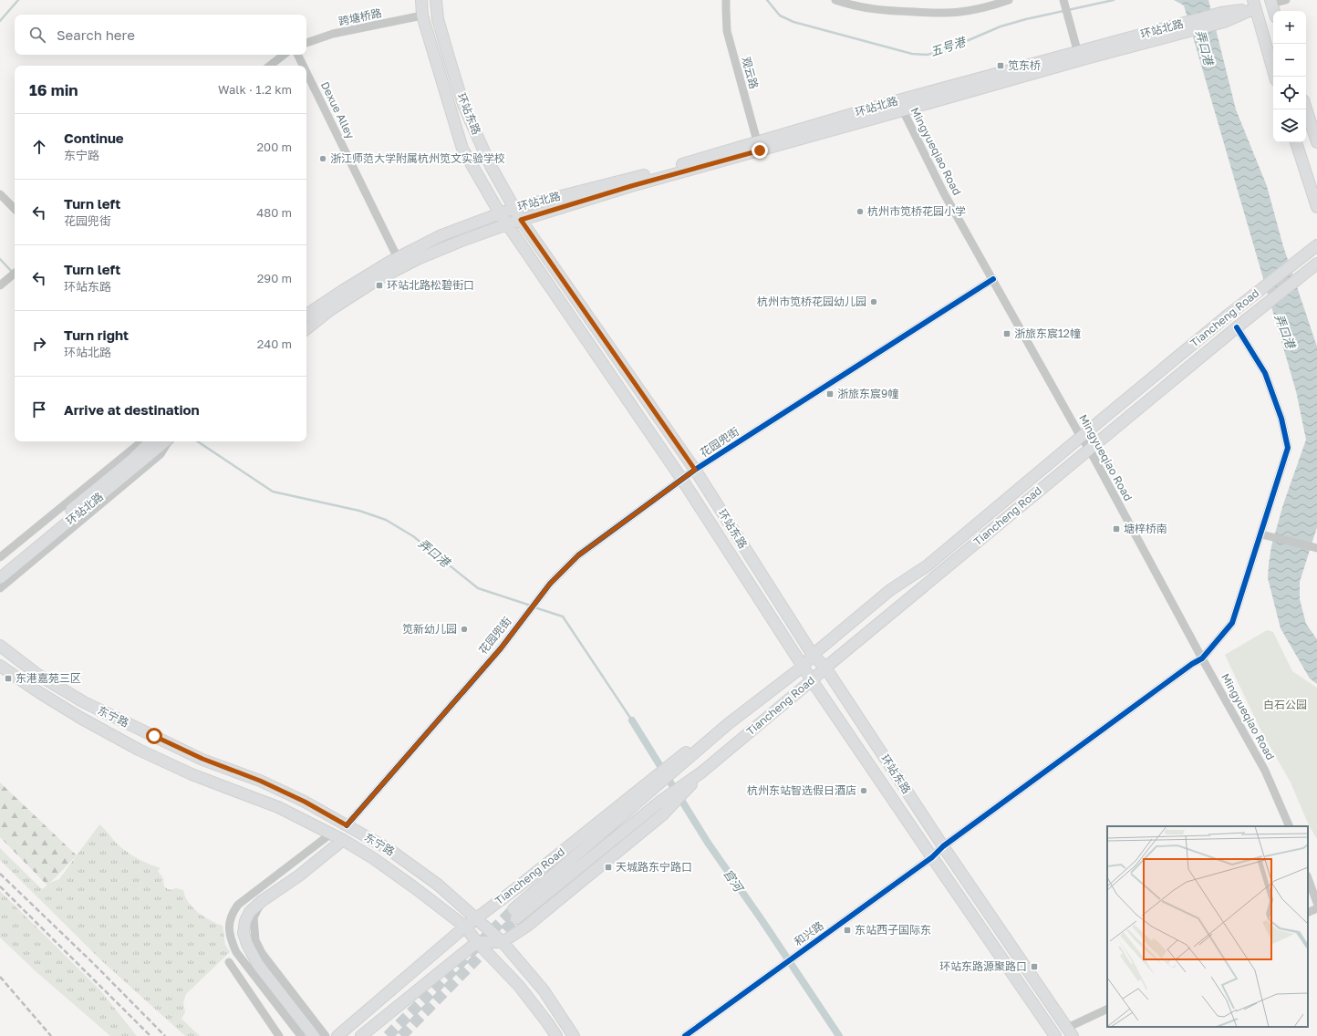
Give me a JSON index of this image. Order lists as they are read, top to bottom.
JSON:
{
  "streets": {
    "main road": [
      "环站北路",
      "环站东路",
      "Tiancheng Road",
      "东宁路"
    ],
    "street": [
      "跨塘桥路",
      "观云路",
      "Dexue Alley",
      "Mingyueqiao Road",
      "花园兜街",
      "和兴路"
    ]
  },
  "crossings": [
    ["跨塘桥路", "环站东路"],
    ["环站北路", "观云路"],
    ["环站北路", "Dexue Alley"],
    ["环站北路", "环站东路"],
    ["环站北路", "Mingyueqiao Road"],
    ["环站东路", "Tiancheng Road"],
    ["环站东路", "花园兜街"],
    ["环站东路", "和兴路"],
    ["Mingyueqiao Road", "Tiancheng Road"],
    ["Mingyueqiao Road", "花园兜街"],
    ["Mingyueqiao Road", "和兴路"],
    ["Tiancheng Road", "东宁路"],
    ["Tiancheng Road", "和兴路"],
    ["花园兜街", "东宁路"]
  ],
  "water": ["五号港", "弄口港", "官河"],
  "parks": ["白石公园"],
  "places": {
    "transit": [
      "笕东桥",
      "环站北路松碧街口",
      "浙旅东宸12幢",
      "浙旅东宸9幢",
      "塘梓桥南",
      "东港嘉苑三区",
      "天城路东宁路口",
      "东站西子国际东",
      "环站东路源聚路口"
    ],
    "other": [
      "浙江师范大学附属杭州笕文实验学校",
      "杭州市笕桥花园小学",
      "杭州市笕桥花园幼儿园",
      "笕新幼儿园",
      "杭州东站智选假日酒店"
    ]
  },
  "page": {
    "map_buttons": ["+", "−"],
    "search": "Search here",
    "heading": ["16 min", "Walk · 1.2 km"],
    "list": [
      ["Continue", "东宁路", "200 m"],
      ["Turn left", "花园兜街", "480 m"],
      ["Turn left", "环站东路", "290 m"],
      ["Turn right", "环站北路", "240 m"],
      "Arrive at destination"
    ]
  }
}
